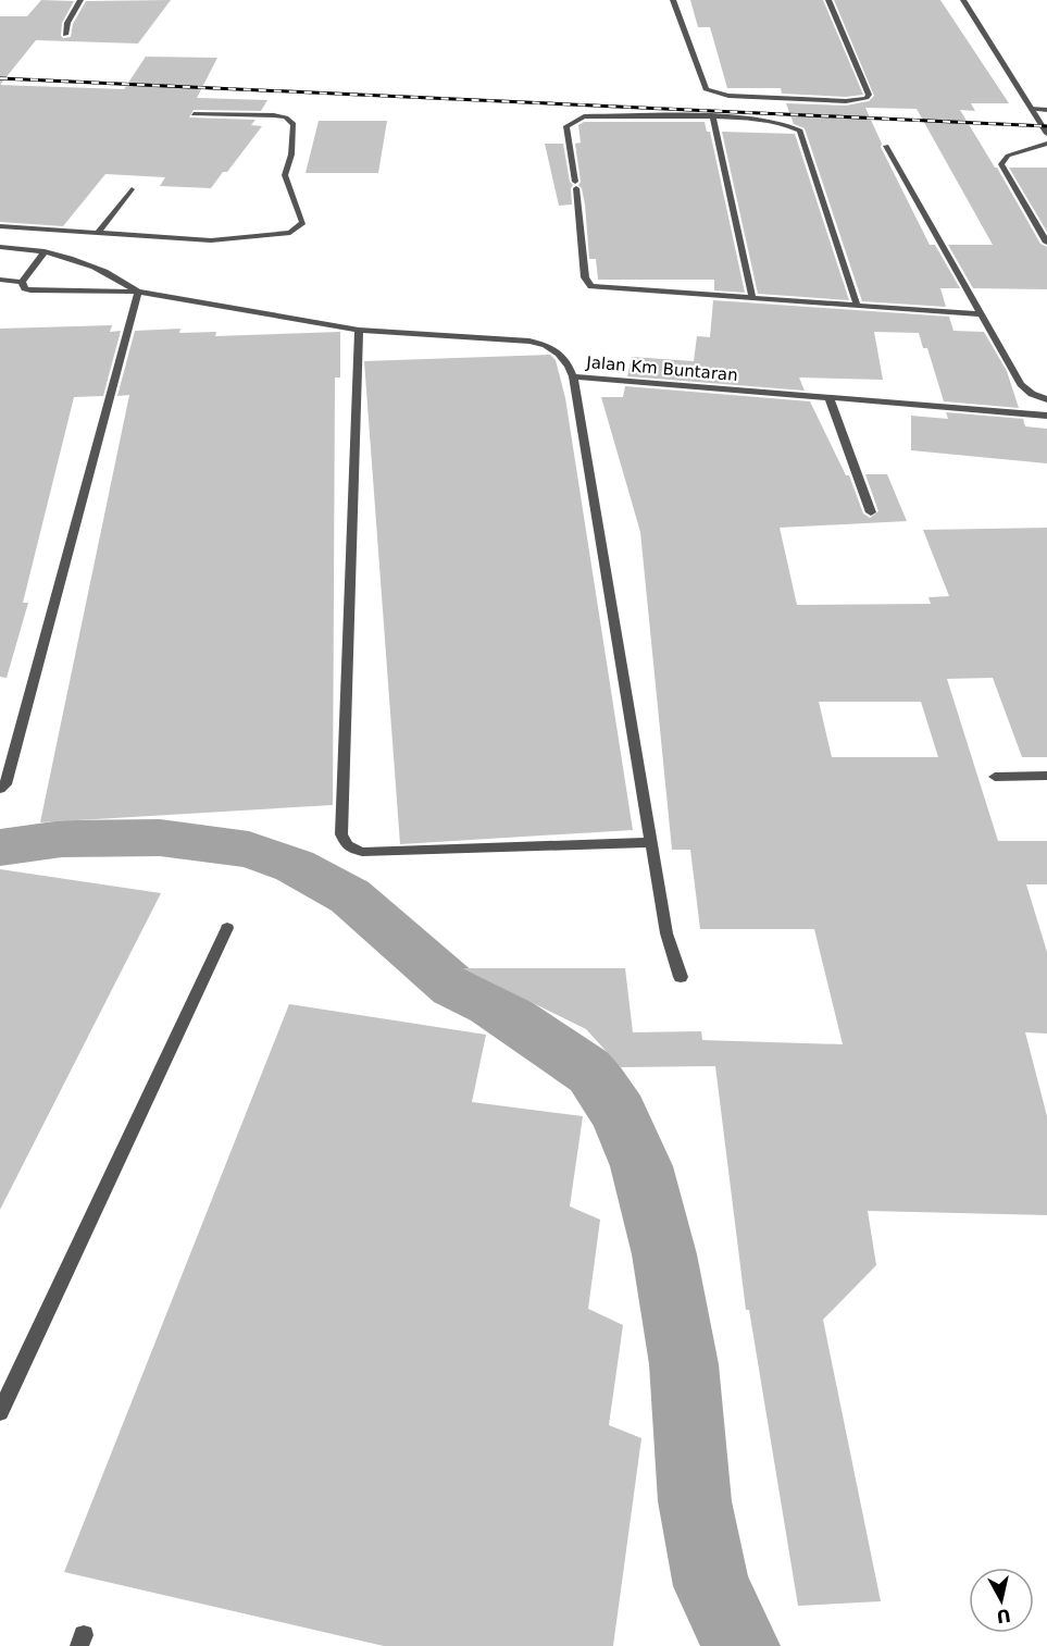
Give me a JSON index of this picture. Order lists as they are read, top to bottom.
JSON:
{
  "streets": {
    "street": ["Jalan Km Buntaran"]
  },
  "north": "bottom"
}
